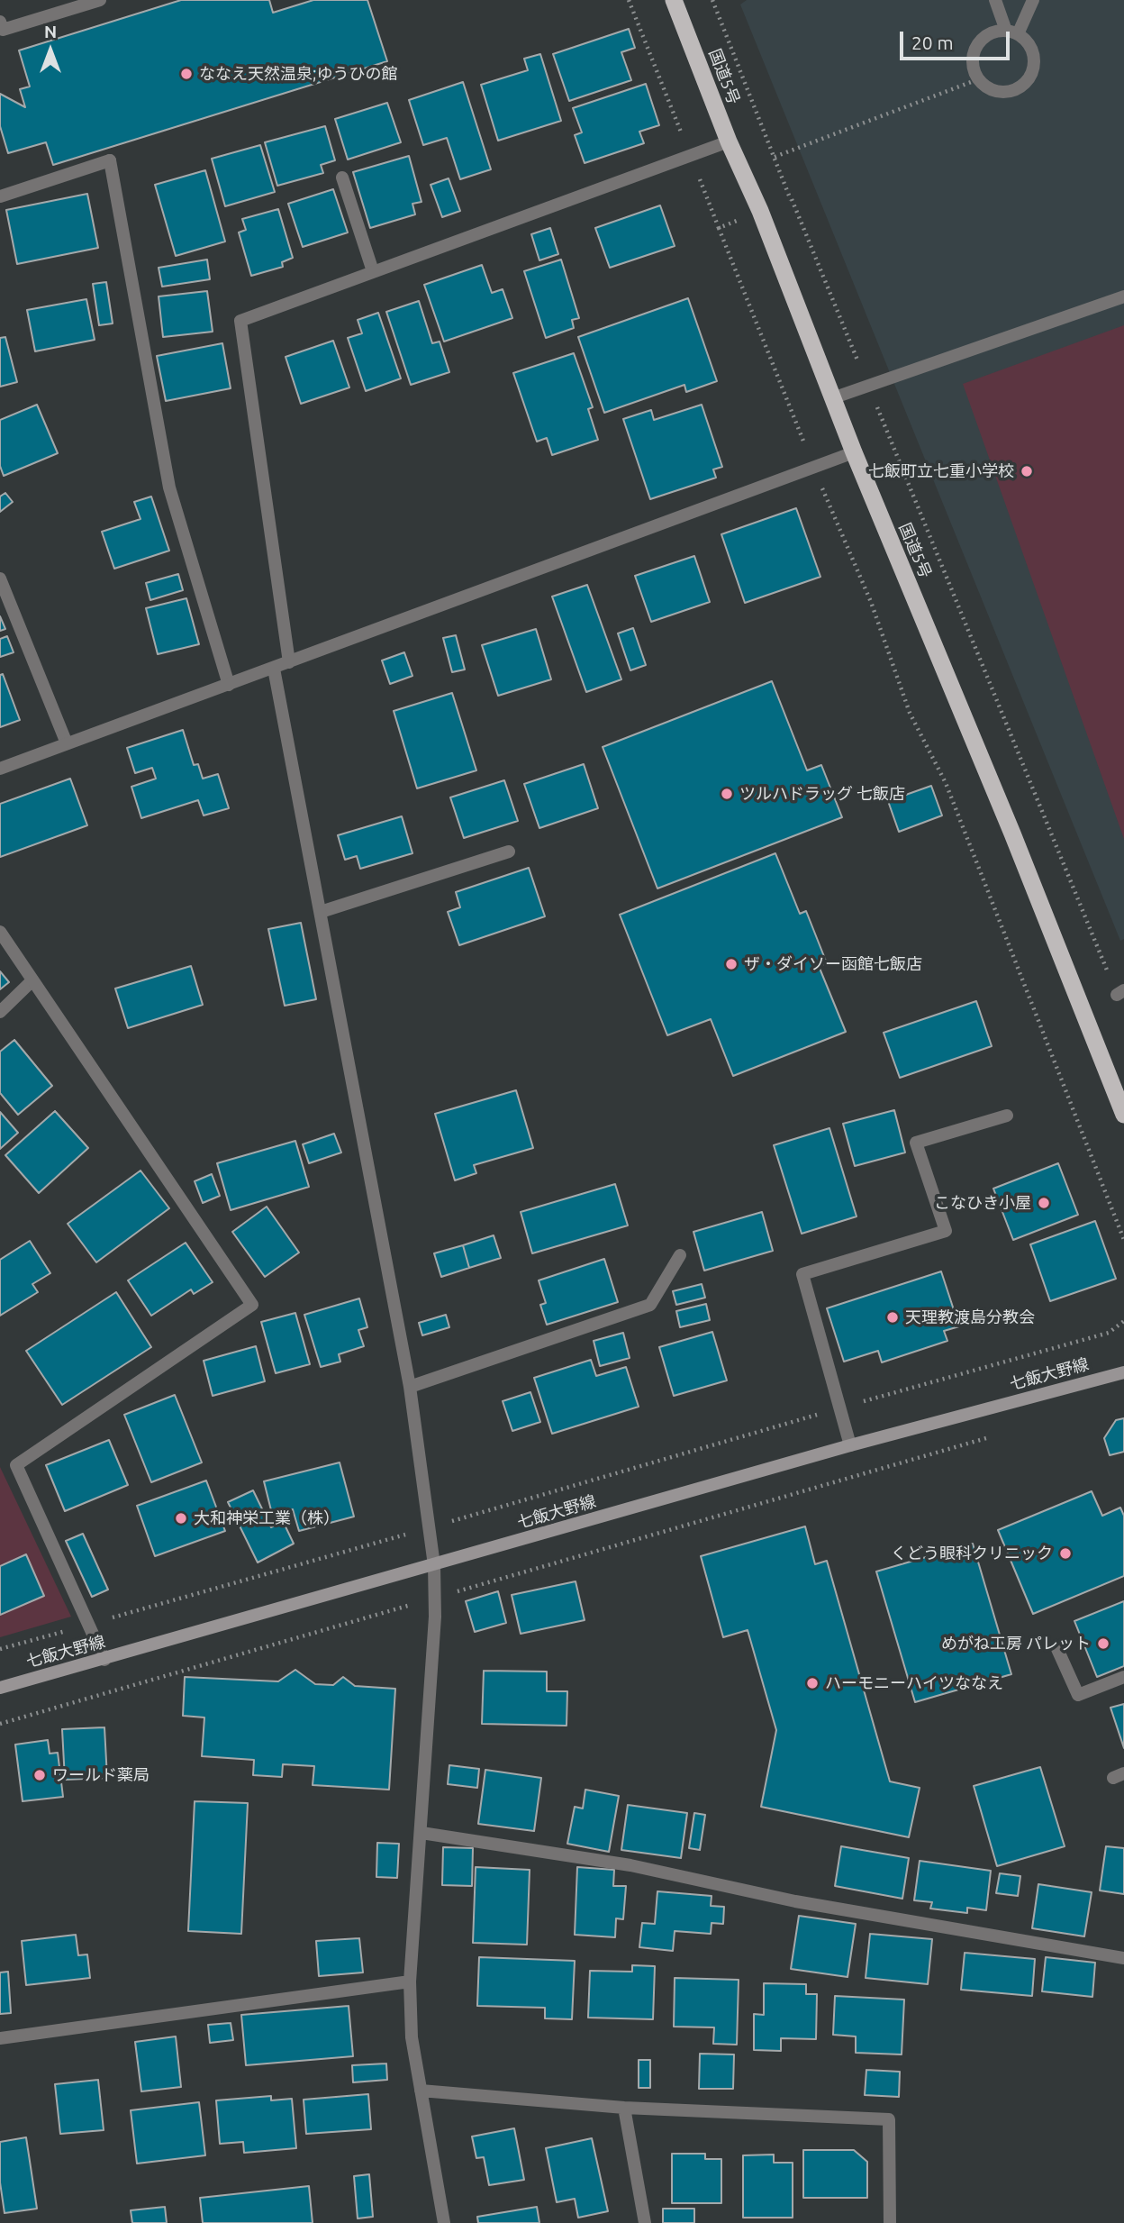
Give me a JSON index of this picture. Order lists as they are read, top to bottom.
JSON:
{
  "streets": {
    "highway": ["国道5号"],
    "main road": ["七飯大野線"]
  },
  "places": [
    "ななえ天然温泉;ゆうひの館",
    "七飯町立七重小学校",
    "ツルハドラッグ 七飯店",
    "ザ・ダイソー函館七飯店",
    "こなひき小屋",
    "天理教渡島分教会",
    "大和神栄工業（株）",
    "くどう眼科クリニック",
    "めがね工房 パレット",
    "ハーモニーハイツななえ",
    "ワールド薬局"
  ],
  "scale_bar": "20 m",
  "north": "top"
}
